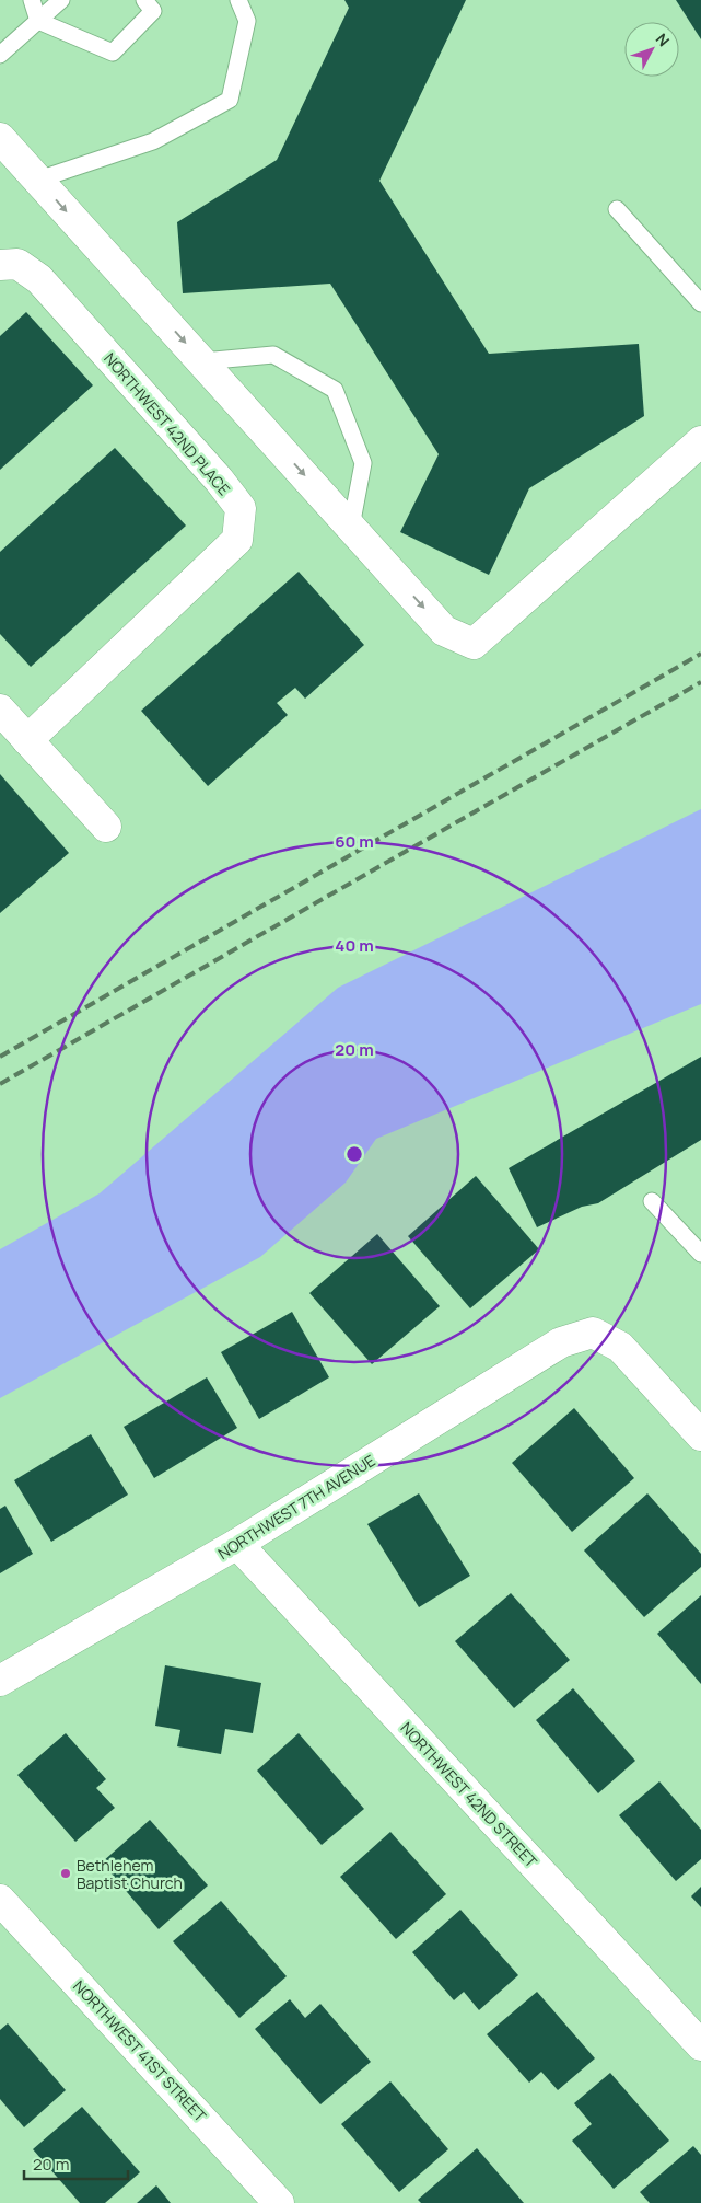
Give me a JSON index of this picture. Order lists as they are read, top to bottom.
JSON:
{
  "streets": {
    "street": [
      "NORTHWEST 42ND PLACE",
      "NORTHWEST 7TH AVENUE",
      "NORTHWEST 42ND STREET",
      "NORTHWEST 41ST STREET"
    ]
  },
  "crossings": [
    ["NORTHWEST 7TH AVENUE", "NORTHWEST 42ND STREET"]
  ],
  "places": ["Bethlehem Baptist Church"],
  "scale_bar": "20 m",
  "north": "top right",
  "rings": ["60 m", "40 m", "20 m"]
}
